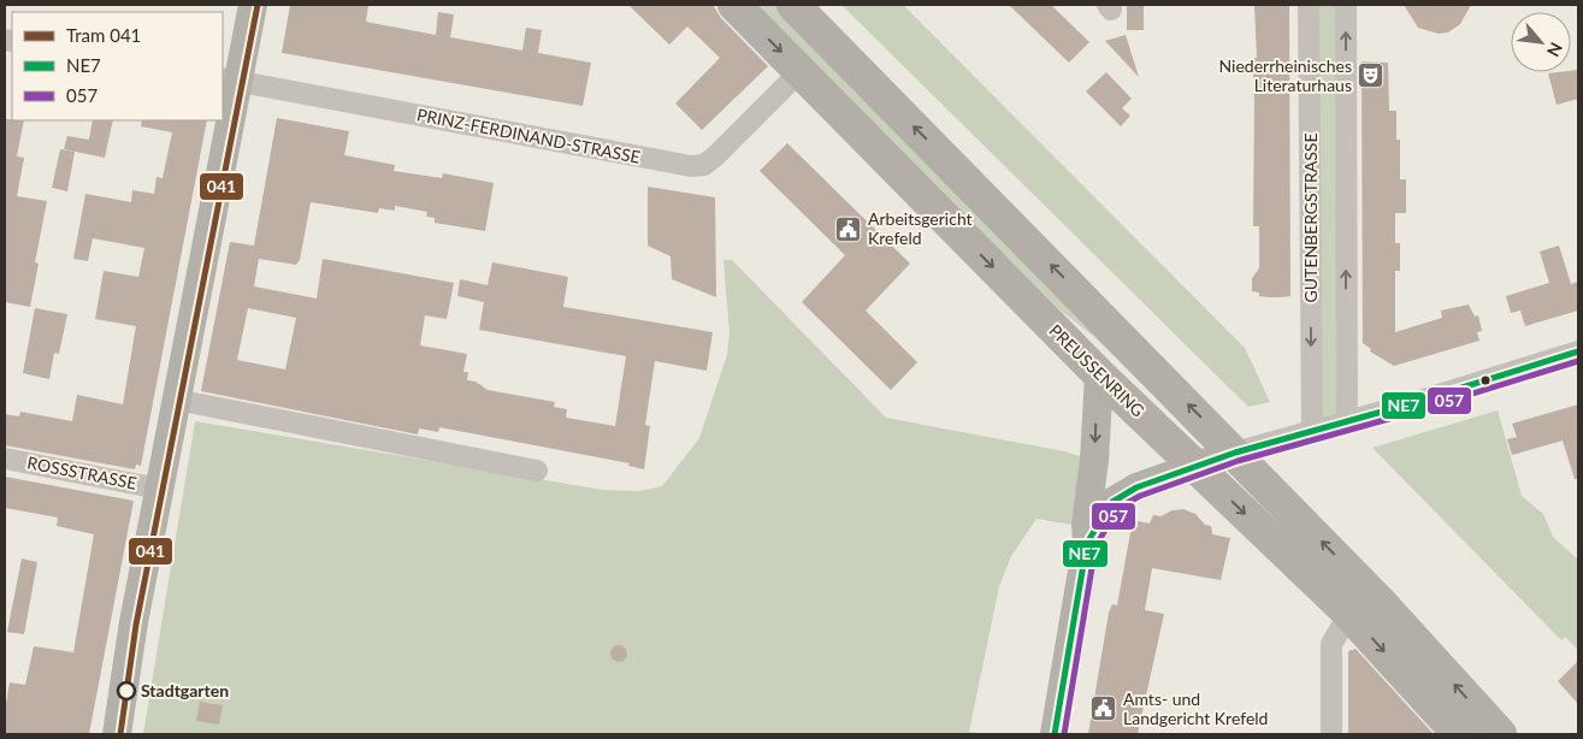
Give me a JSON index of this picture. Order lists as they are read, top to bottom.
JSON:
{
  "streets": {
    "main road": ["PREUSSENRING"],
    "street": ["PRINZ-FERDINAND-STRASSE", "GUTENBERGSTRASSE", "ROSSSTRASSE"]
  },
  "crossings": [
    ["PRINZ-FERDINAND-STRASSE", "PREUSSENRING"]
  ],
  "places": {
    "theatre": ["Niederrheinisches Literaturhaus"],
    "public building": ["Arbeitsgericht Krefeld", "Amts- und Landgericht Krefeld"],
    "other": ["Stadtgarten"]
  },
  "lines": ["tram line 041", "transit line NE7", "transit line 057"],
  "legend": ["Tram 041", "NE7", "057"],
  "north": "bottom right"
}
